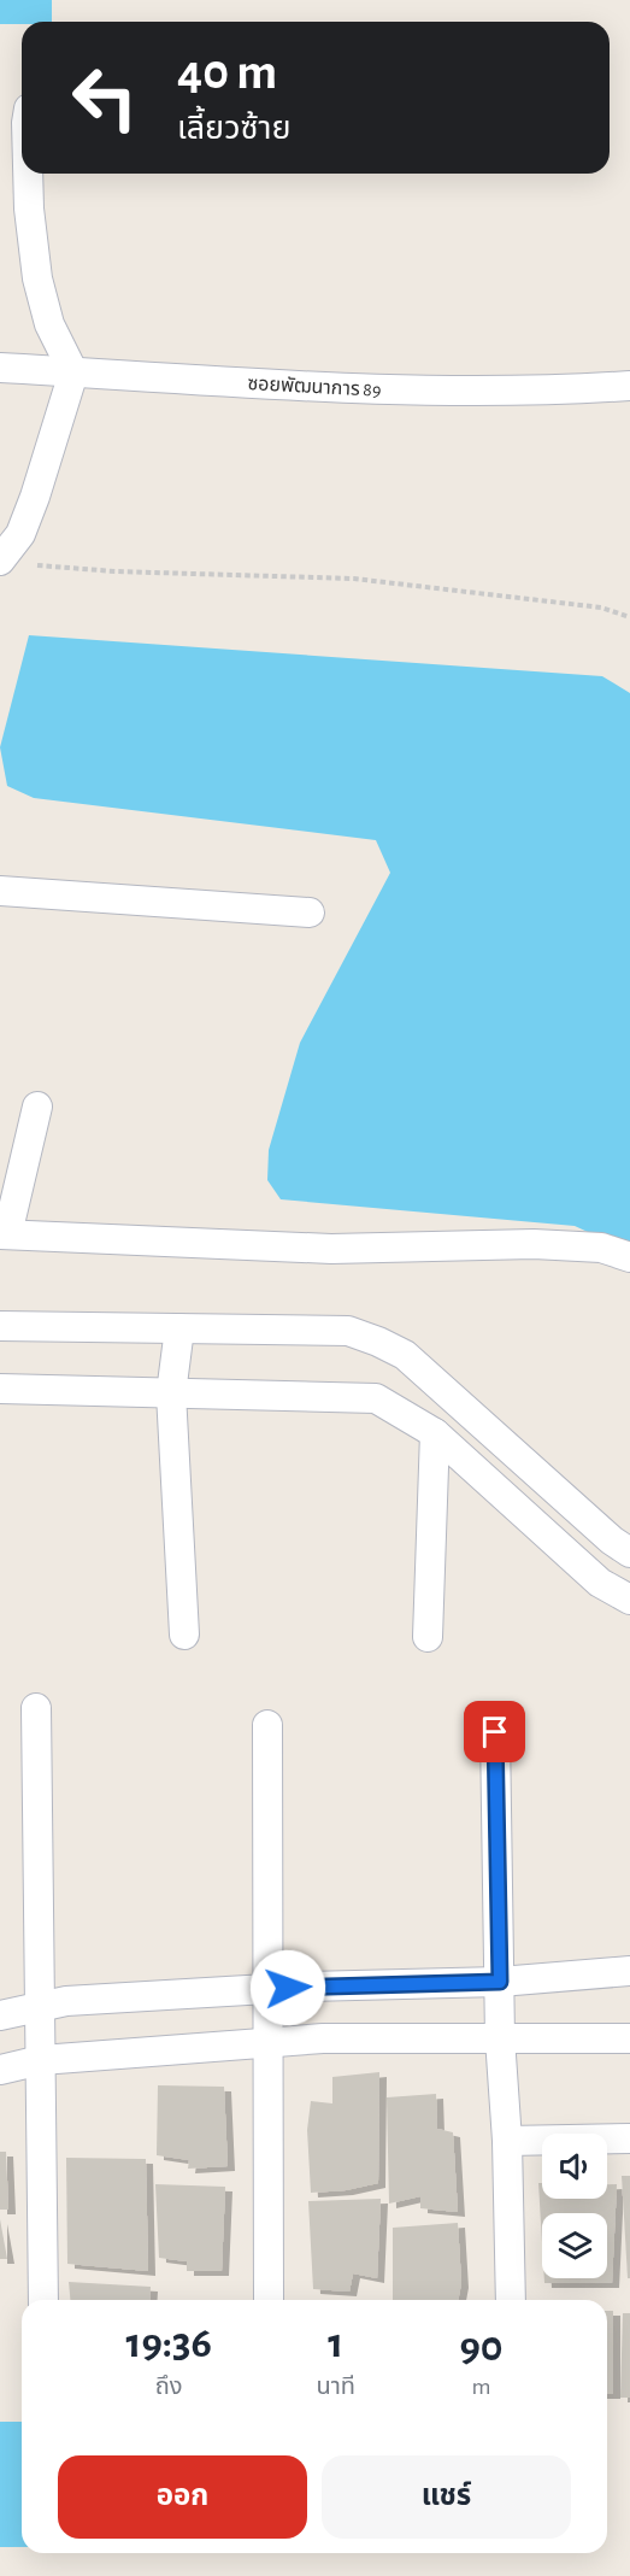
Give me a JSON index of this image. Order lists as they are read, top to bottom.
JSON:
{
  "streets": {
    "street": ["ซอยพัฒนาการ 89"]
  },
  "page": {
    "turn": ["40 m", "เลี้ยวซ้าย"],
    "eta": [
      "19:36",
      "ถึง",
      "1",
      "นาที",
      "90",
      "m"
    ],
    "buttons": ["ออก", "แชร์"]
  }
}
